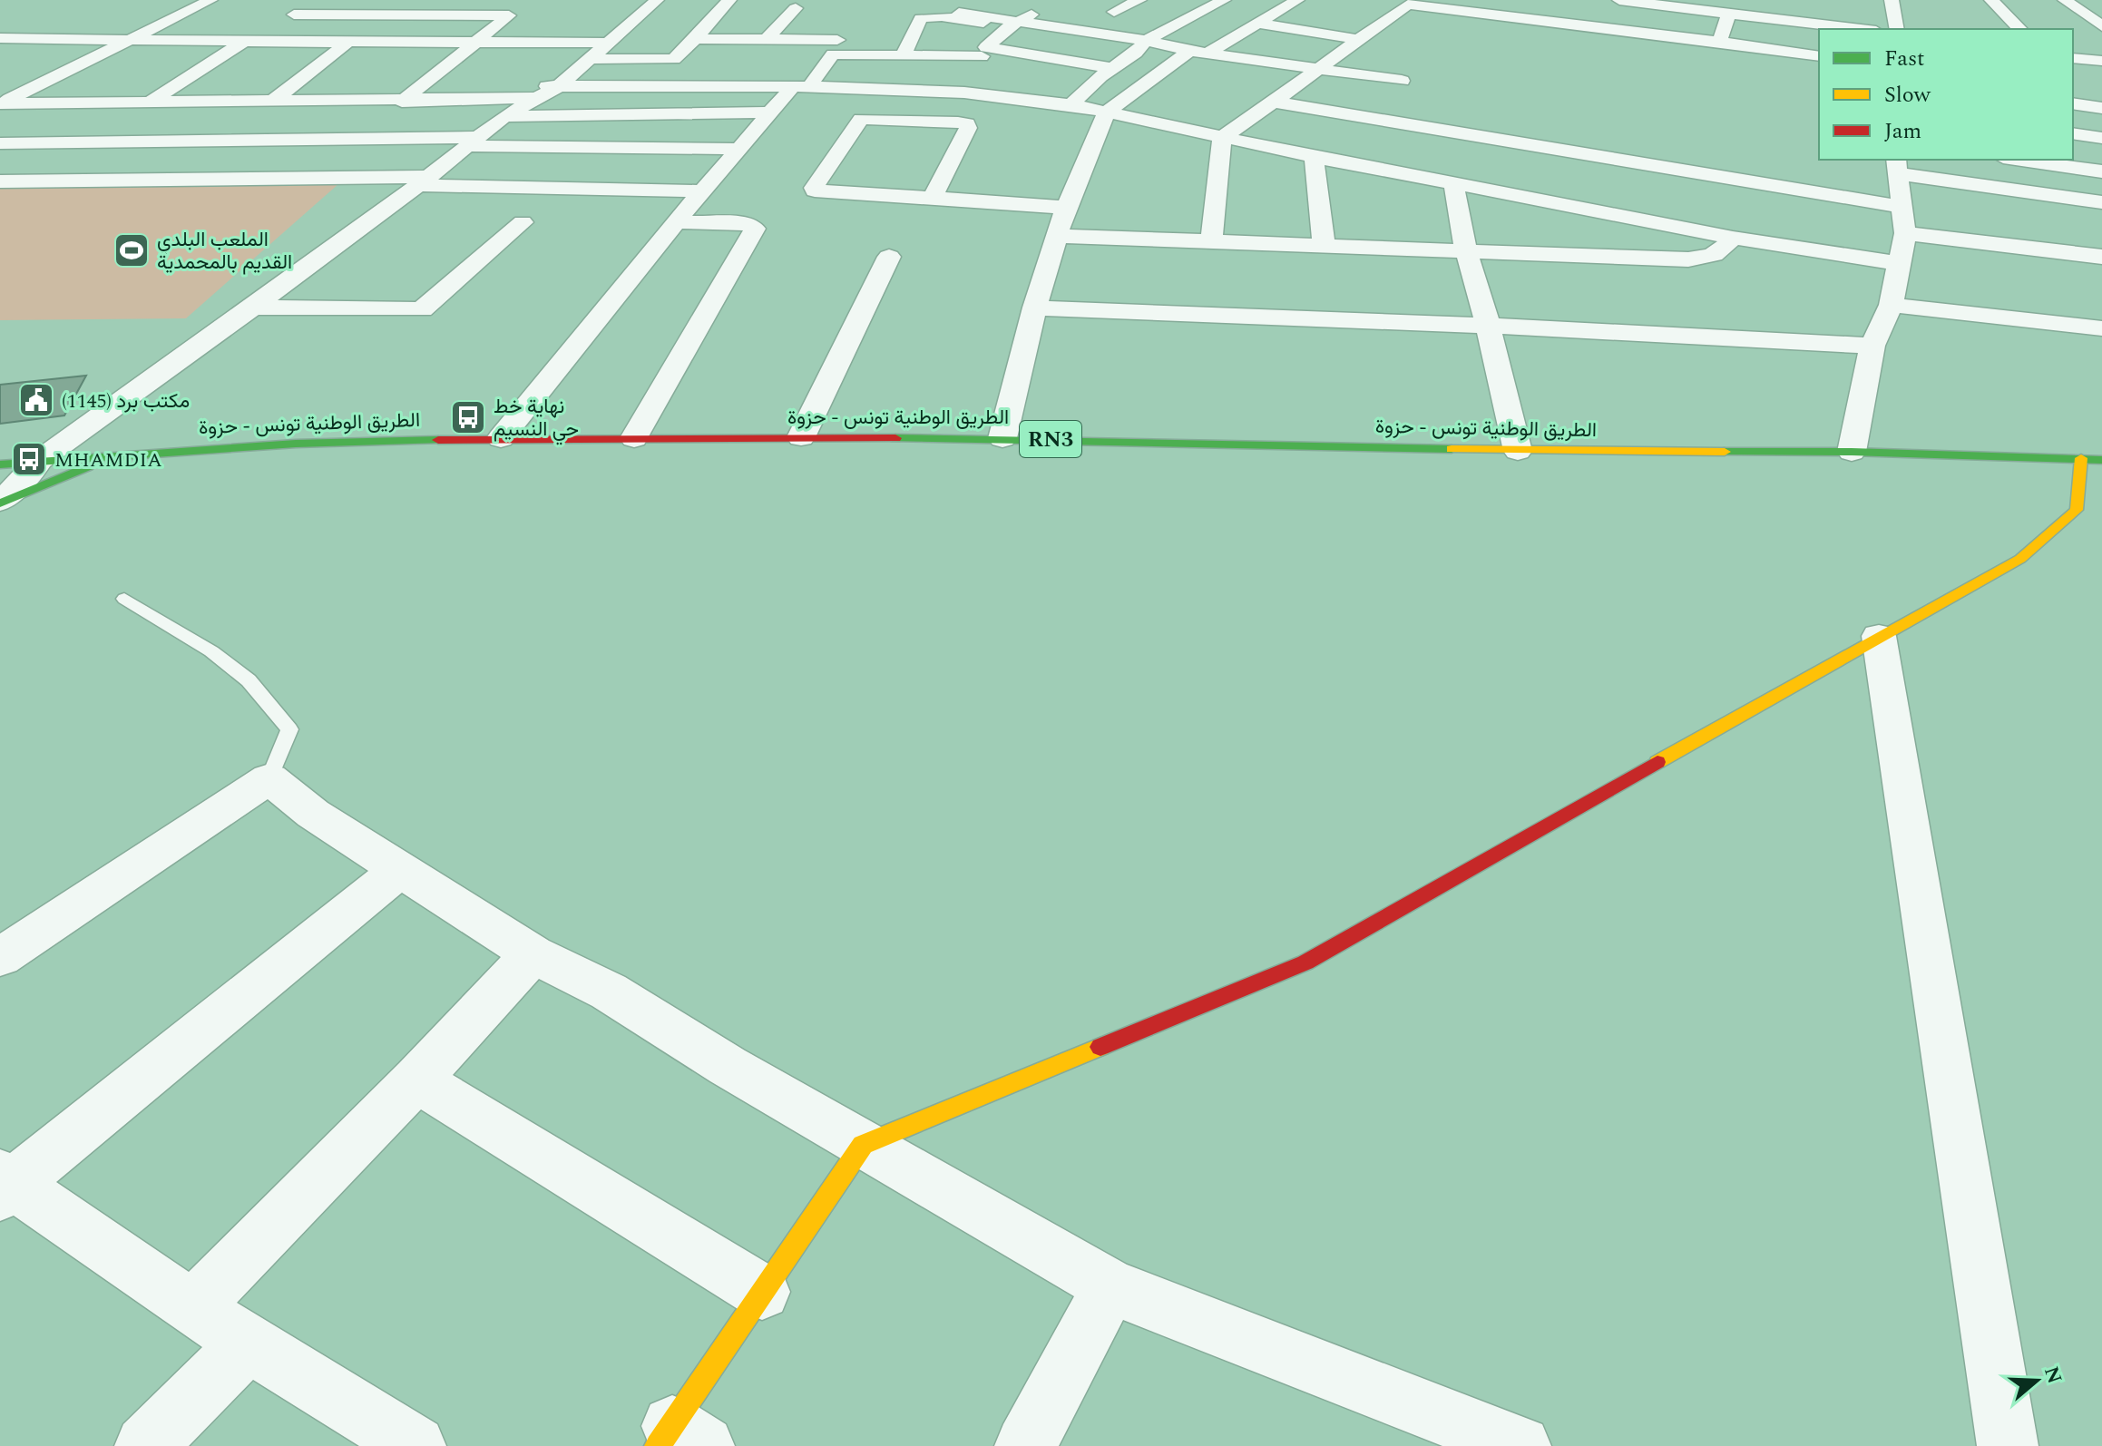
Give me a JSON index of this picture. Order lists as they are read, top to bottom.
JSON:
{
  "streets": {
    "main road": ["الطريق الوطنية تونس - حزوة", "RN3"]
  },
  "places": {
    "sports": ["الملعب البلدي القديم بالمحمدية"],
    "public building": ["مكتب برد (1145)"],
    "bus stop": ["نهاية خط حي النسيم", "MHAMDIA"]
  },
  "legend": ["Fast", "Slow", "Jam"],
  "north": "right"
}
